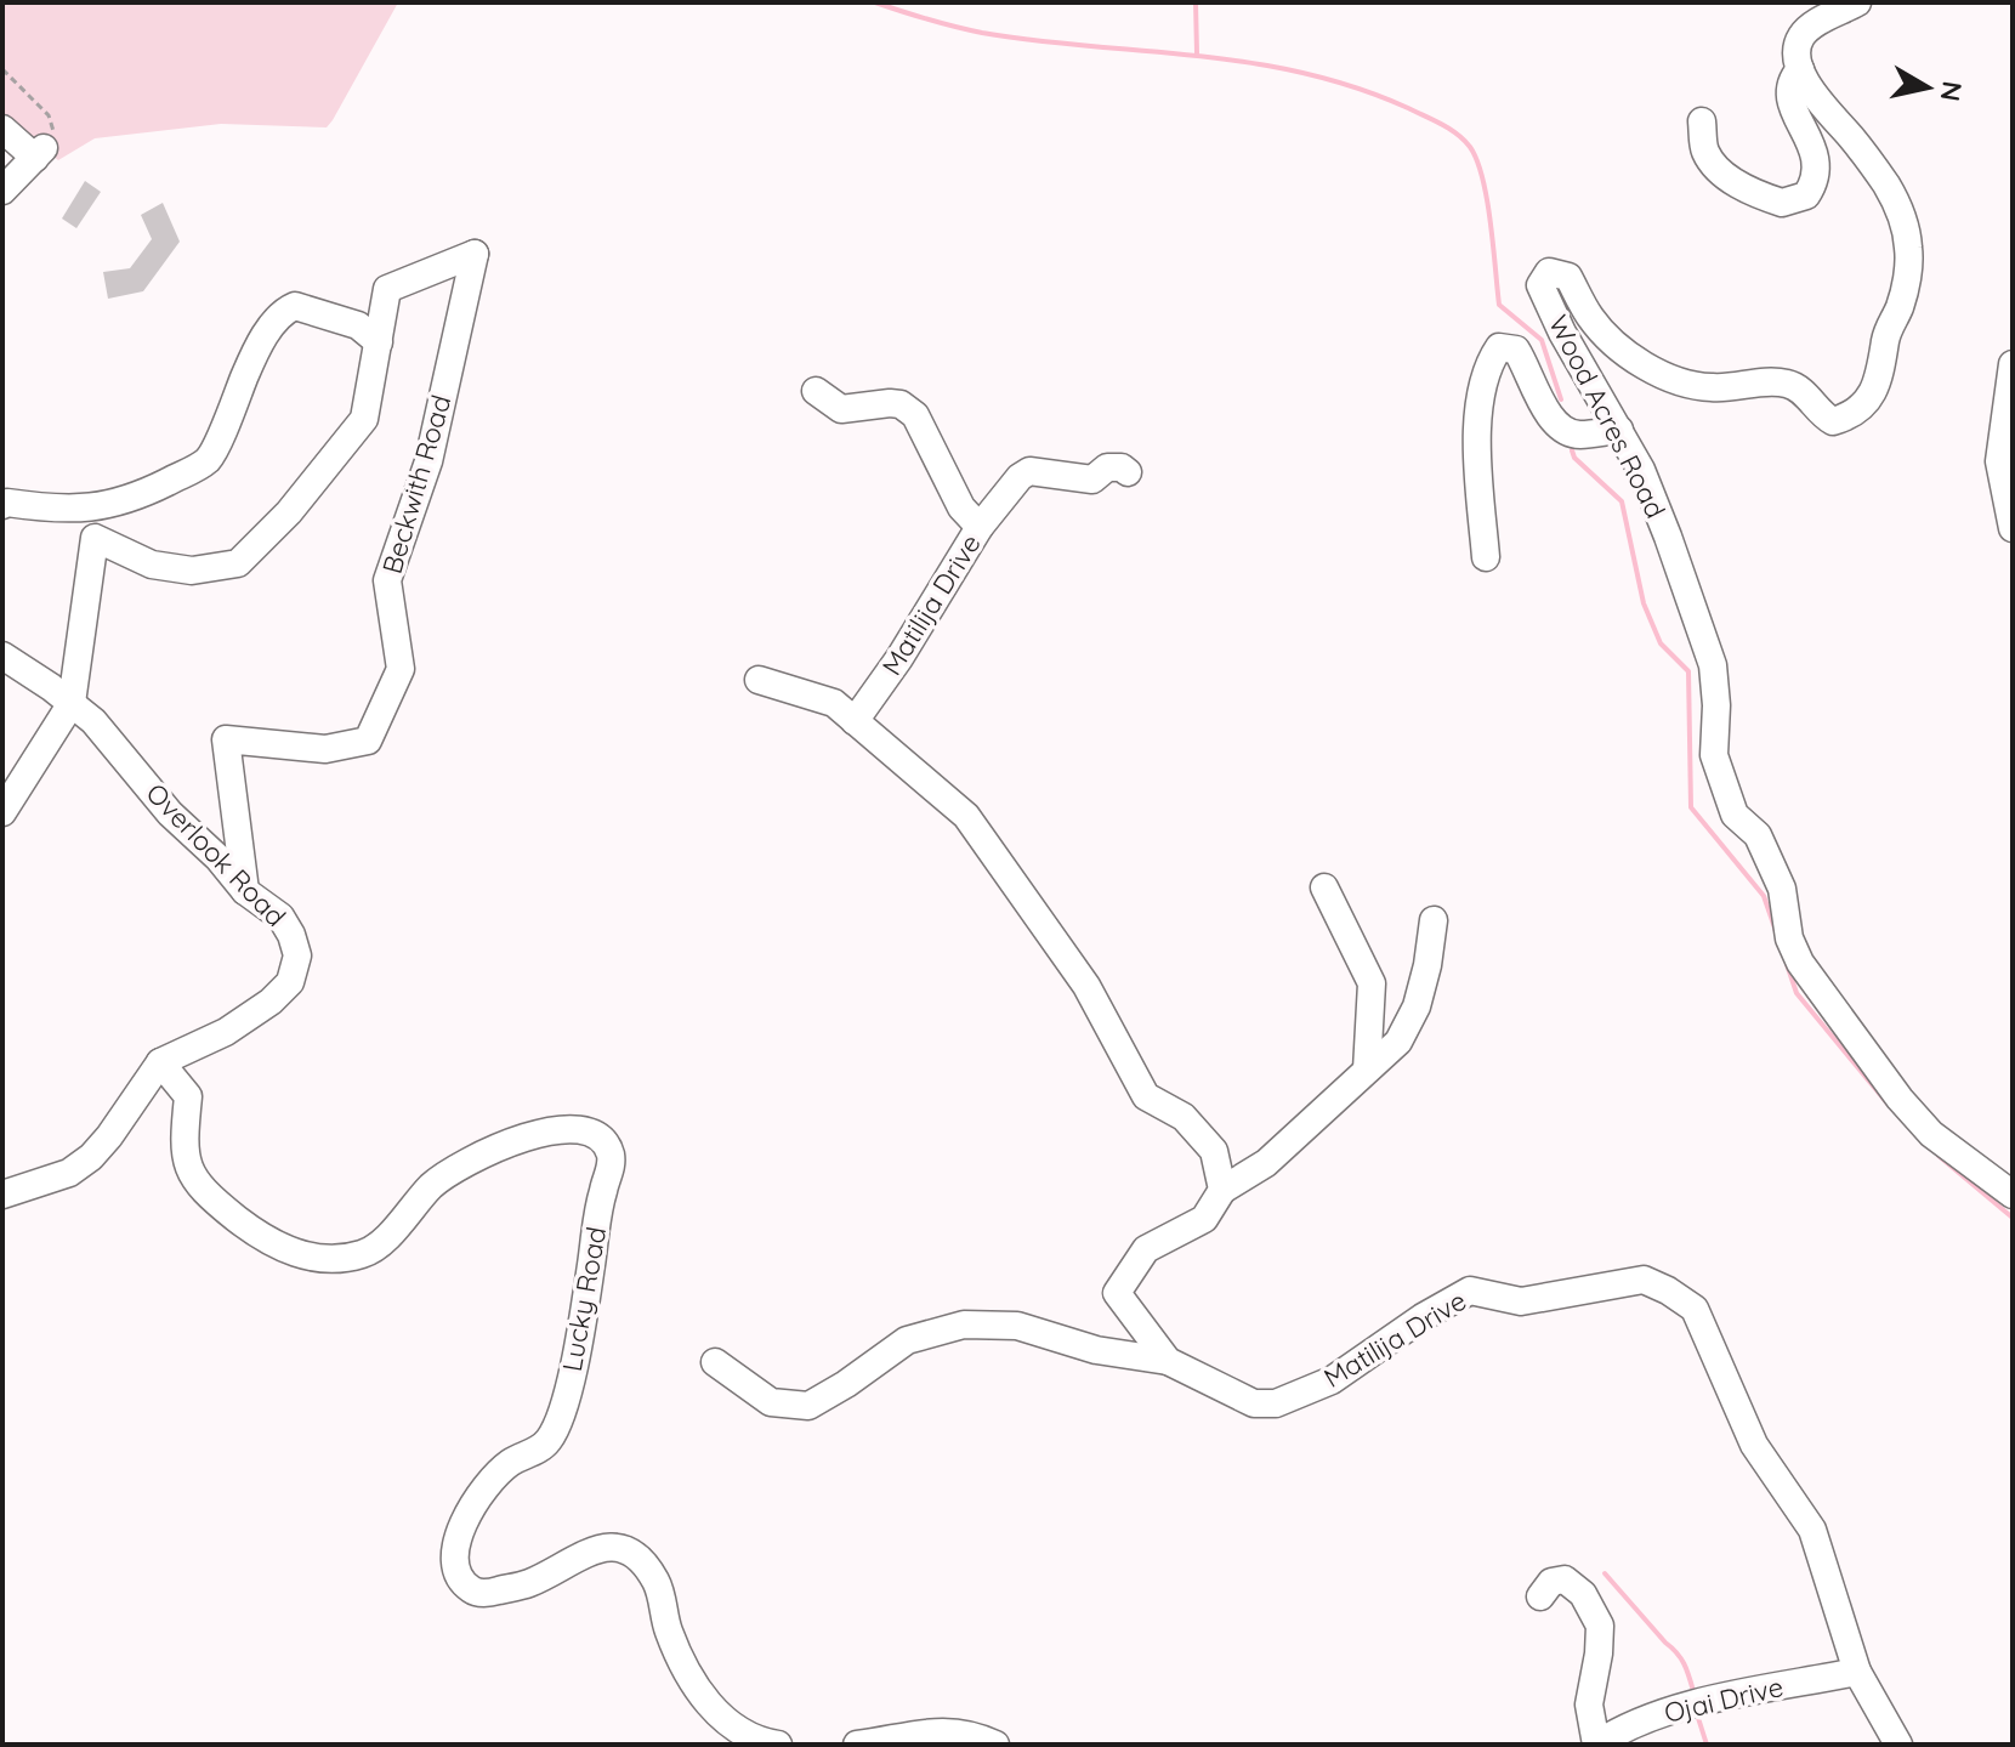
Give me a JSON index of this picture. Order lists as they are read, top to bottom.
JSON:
{
  "streets": {
    "street": [
      "Wood Acres Road",
      "Beckwith Road",
      "Matilija Drive",
      "Overlook Road",
      "Lucky Road",
      "Ojai Drive"
    ]
  },
  "crossings": [
    ["Beckwith Road", "Overlook Road"],
    ["Matilija Drive", "Ojai Drive"],
    ["Overlook Road", "Lucky Road"]
  ],
  "north": "right"
}
